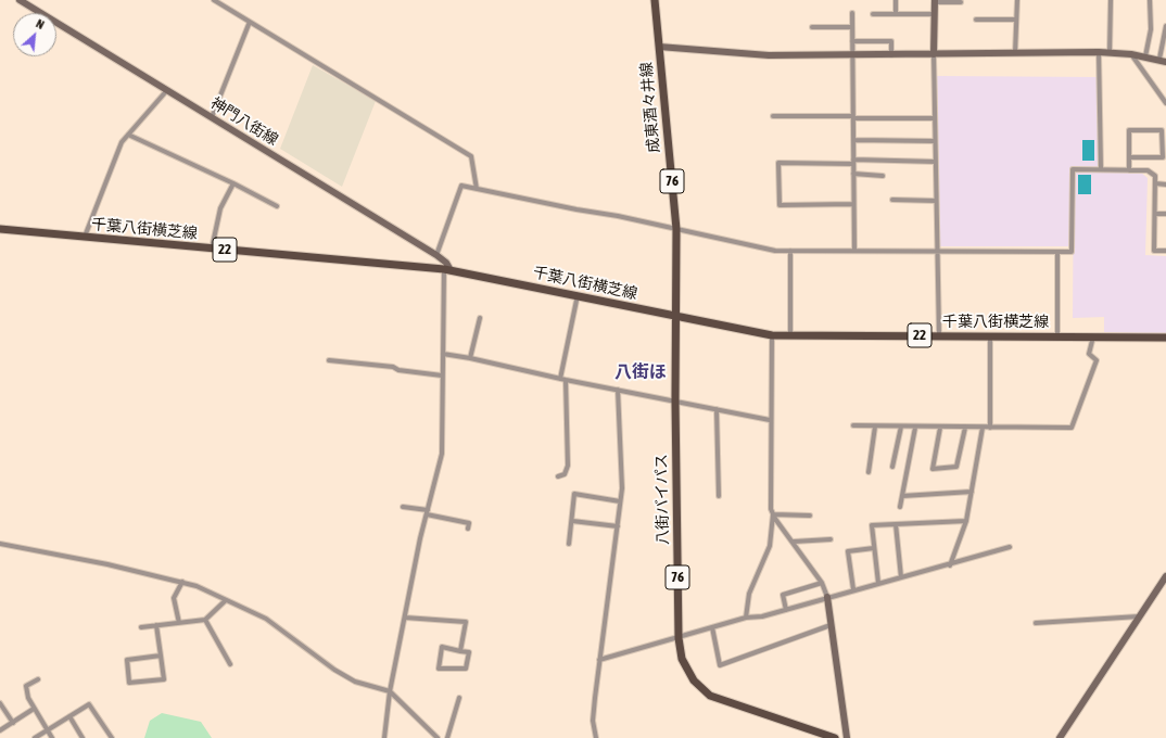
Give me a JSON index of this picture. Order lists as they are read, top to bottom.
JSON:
{
  "streets": {
    "main road": [
      "成東酒々井線",
      "76",
      "千葉八街横芝線",
      "22",
      "八街バイパス"
    ],
    "street": ["神門八街線"]
  },
  "crossings": [
    ["成東酒々井線", "千葉八街横芝線"],
    ["成東酒々井線", "八街バイパス"],
    ["神門八街線", "千葉八街横芝線"],
    ["千葉八街横芝線", "八街バイパス"]
  ],
  "districts": ["八街ほ"],
  "north": "top right"
}
